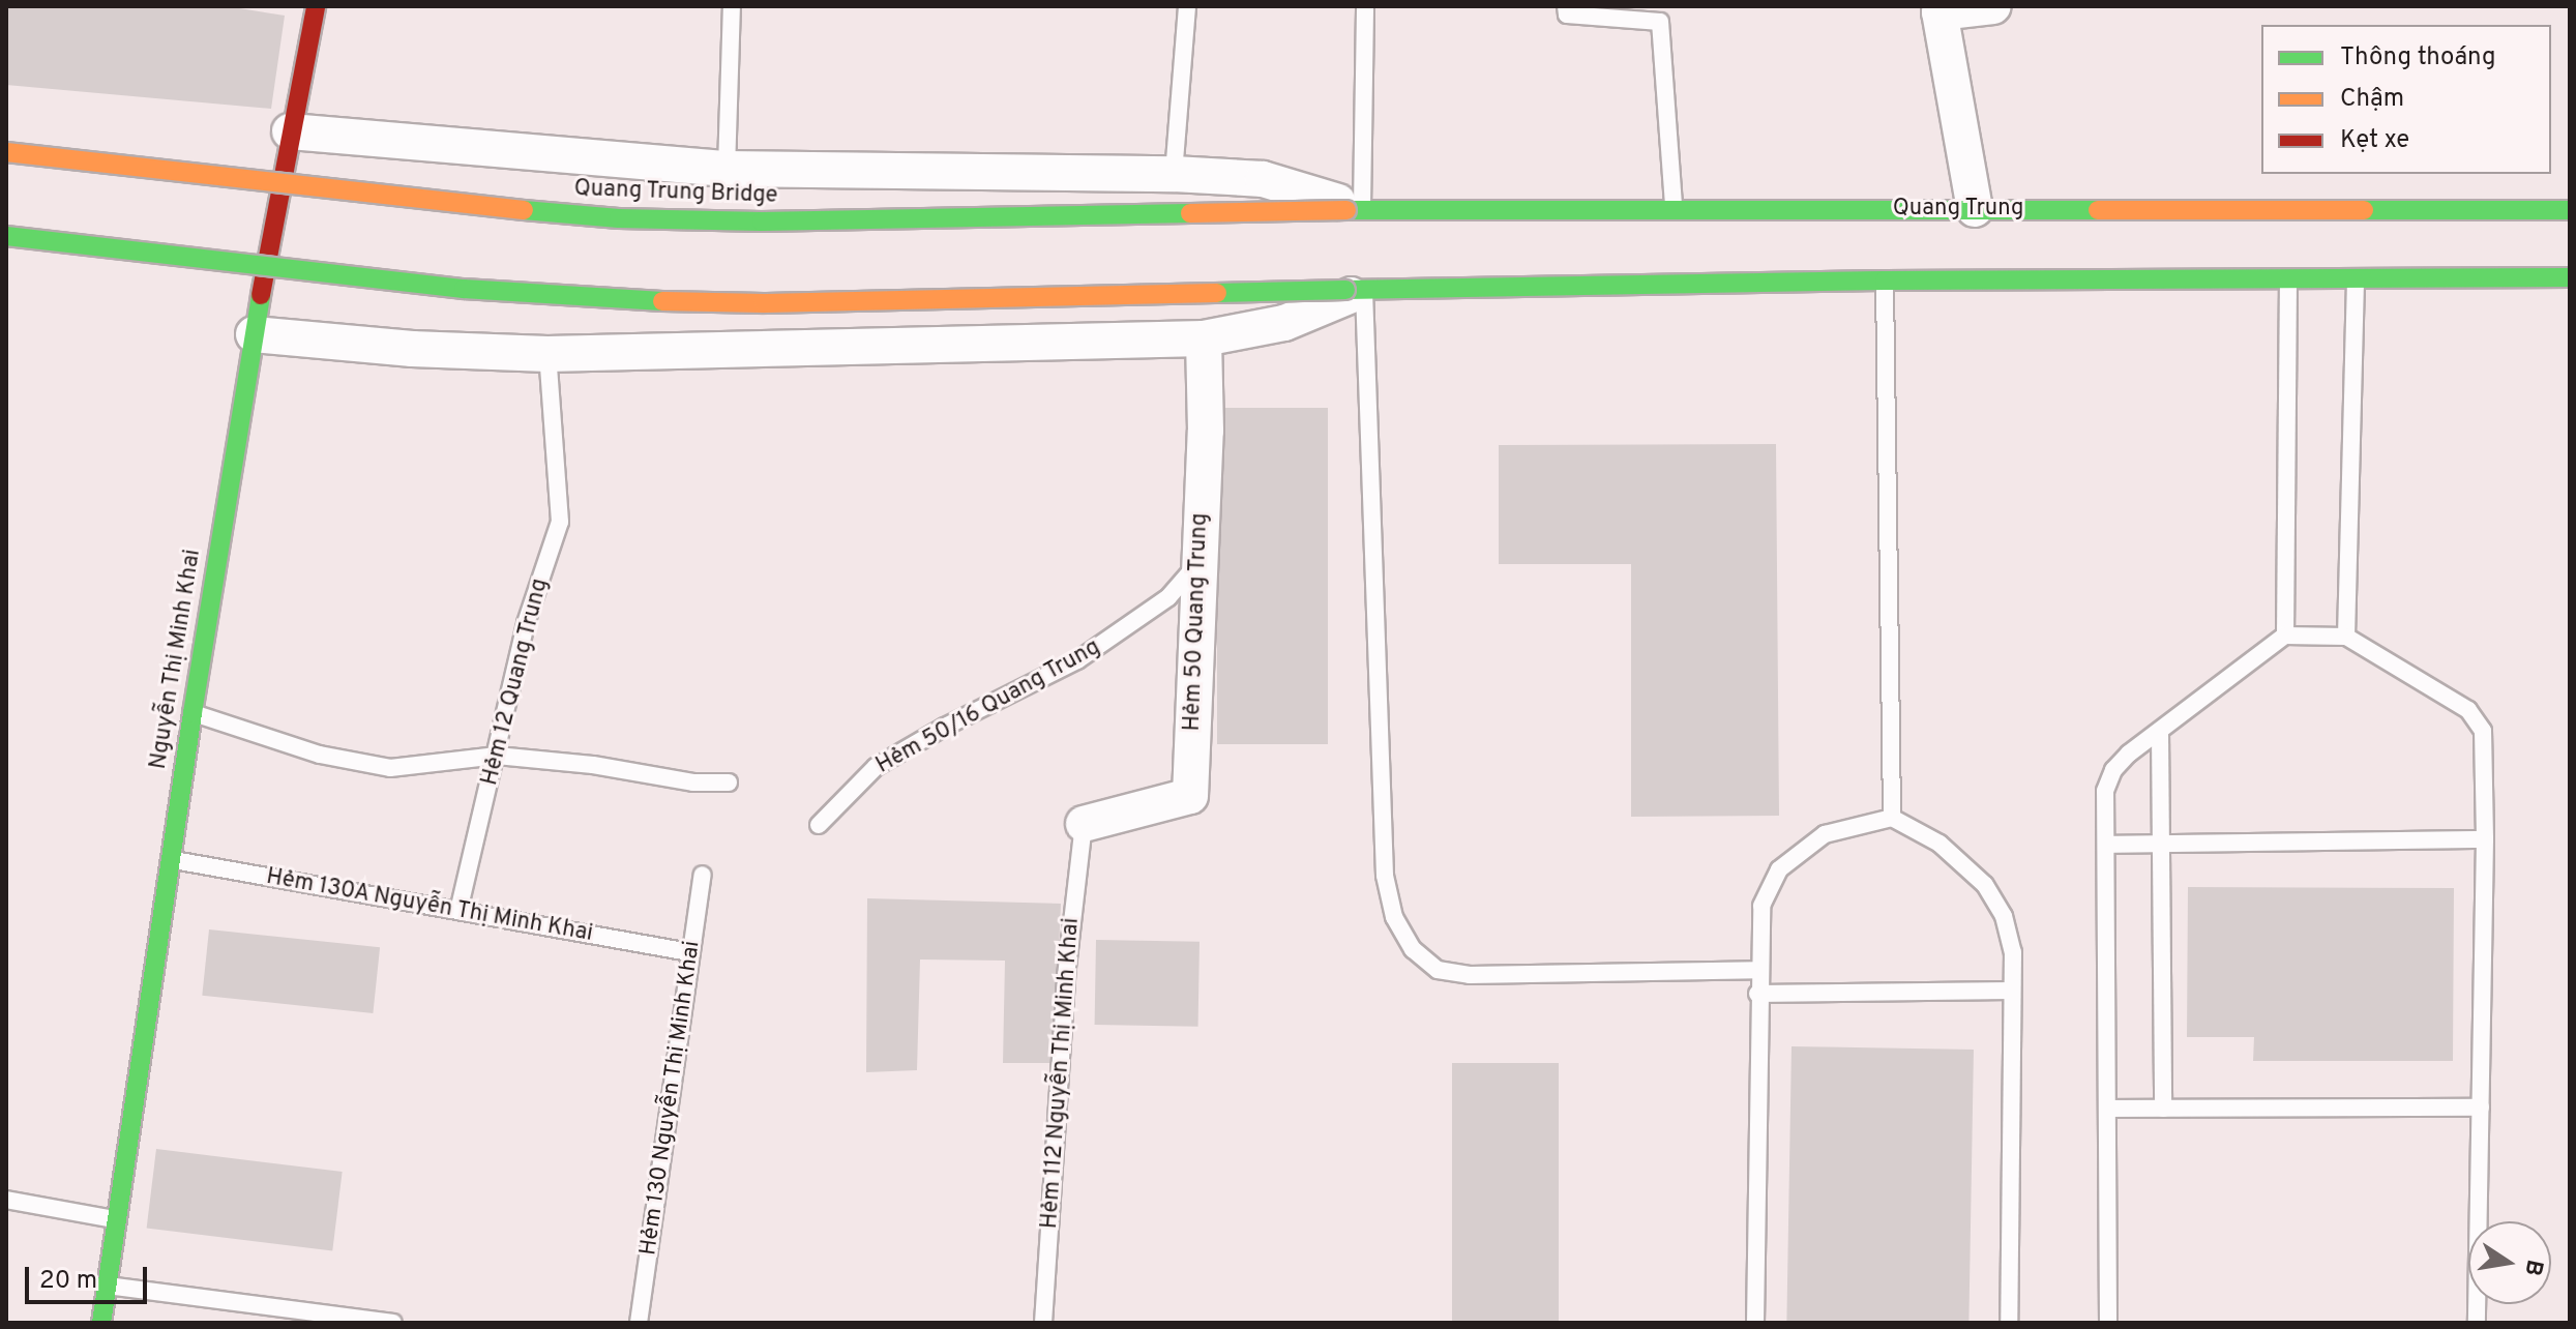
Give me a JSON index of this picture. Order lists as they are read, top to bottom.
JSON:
{
  "streets": {
    "main road": ["Quang Trung Bridge", "Quang Trung", "Nguyễn Thị Minh Khai"],
    "street": ["Hẻm 50 Quang Trung"],
    "lane": [
      "Hẻm 12 Quang Trung",
      "Hẻm 50/16 Quang Trung",
      "Hẻm 130A Nguyễn Thị Minh Khai",
      "Hẻm 112 Nguyễn Thị Minh Khai",
      "Hẻm 130 Nguyễn Thị Minh Khai"
    ]
  },
  "crossings": [
    ["Quang Trung Bridge", "Quang Trung"],
    ["Hẻm 50 Quang Trung", "Hẻm 50/16 Quang Trung"],
    ["Hẻm 50 Quang Trung", "Hẻm 112 Nguyễn Thị Minh Khai"],
    ["Nguyễn Thị Minh Khai", "Hẻm 130A Nguyễn Thị Minh Khai"],
    ["Hẻm 12 Quang Trung", "Hẻm 130A Nguyễn Thị Minh Khai"],
    ["Hẻm 130A Nguyễn Thị Minh Khai", "Hẻm 130 Nguyễn Thị Minh Khai"]
  ],
  "legend": ["Thông thoáng", "Chậm", "Kẹt xe"],
  "scale_bar": "20 m",
  "north": "right"
}
